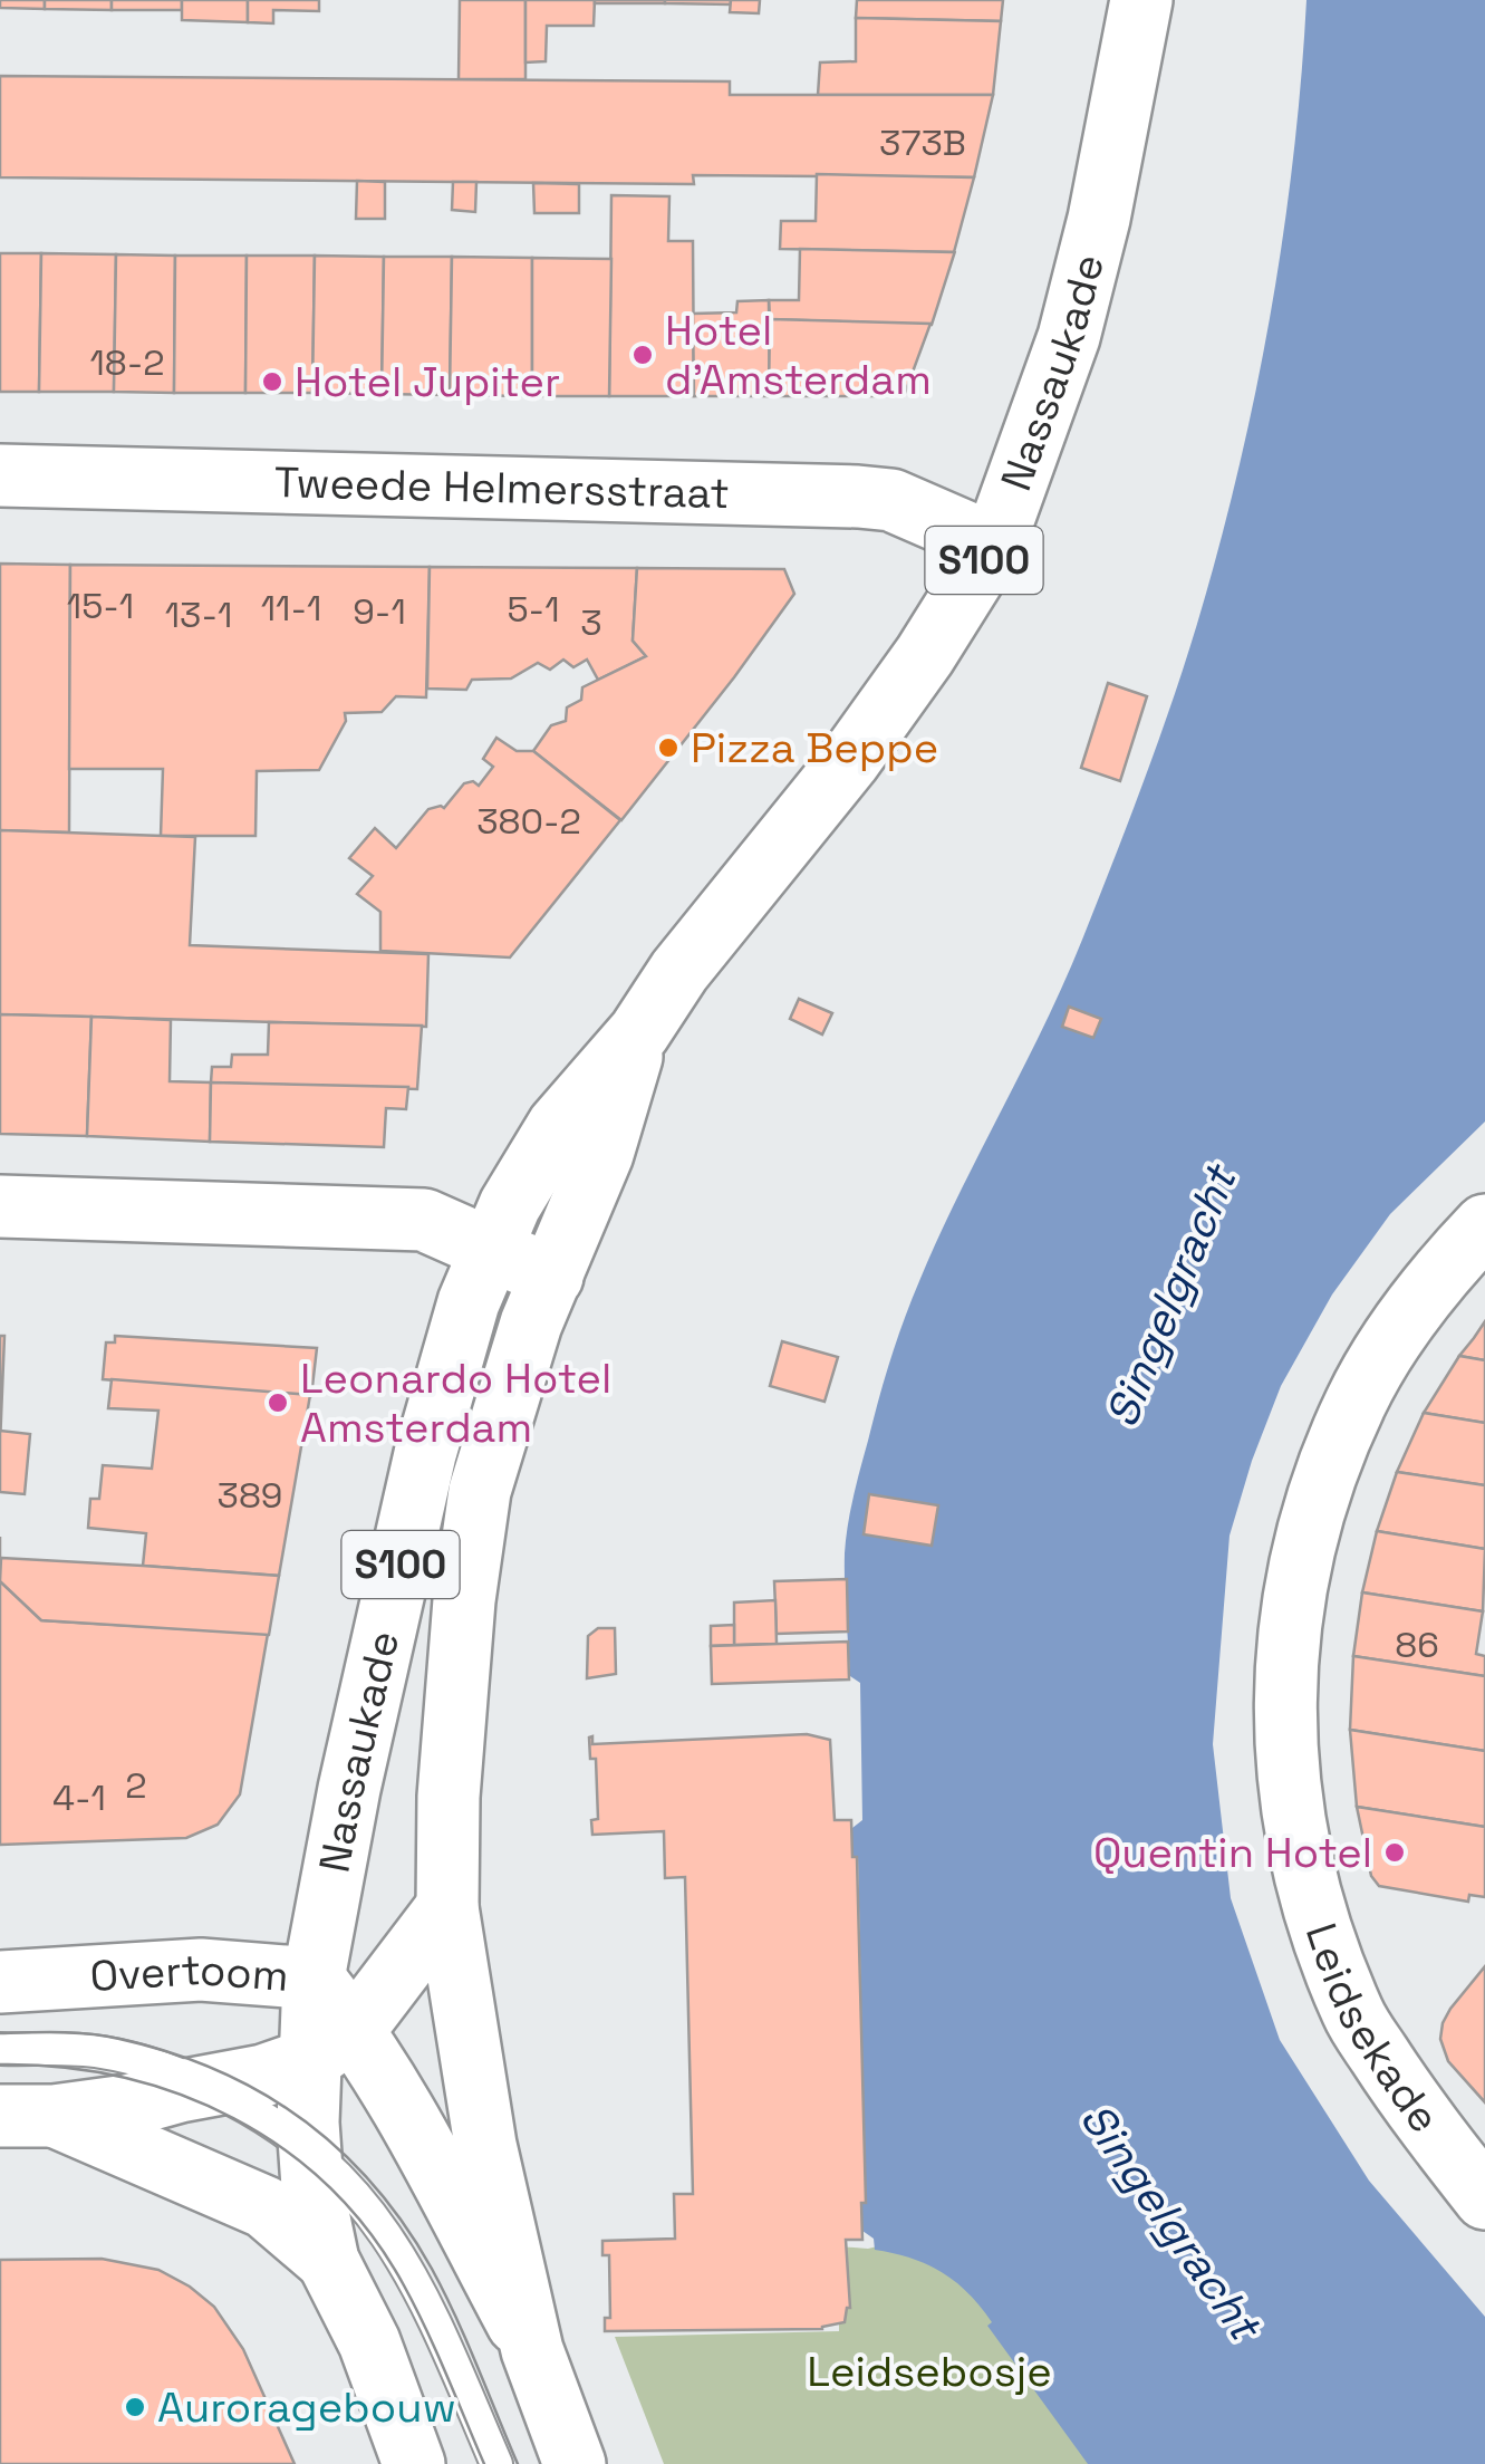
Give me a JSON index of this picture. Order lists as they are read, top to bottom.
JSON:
{
  "streets": {
    "main road": [
      "Nassaukade",
      "Tweede Helmersstraat",
      "S100",
      "Overtoom",
      "Leidsekade"
    ]
  },
  "crossings": [
    ["Nassaukade", "Tweede Helmersstraat"],
    ["Nassaukade", "S100"],
    ["Nassaukade", "Overtoom"],
    ["S100", "Overtoom"]
  ],
  "water": ["Singelgracht"],
  "parks": ["Leidsebosje"],
  "places": [
    "Hotel d'Amsterdam",
    "Hotel Jupiter",
    "Pizza Beppe",
    "Leonardo Hotel Amsterdam",
    "Quentin Hotel",
    "Auroragebouw"
  ],
  "house_numbers": [
    "373B",
    "18-2",
    "15-1",
    "11-1",
    "5-1",
    "9-1",
    "13-1",
    "3",
    "380-2",
    "389",
    "86",
    "2",
    "4-1"
  ]
}
